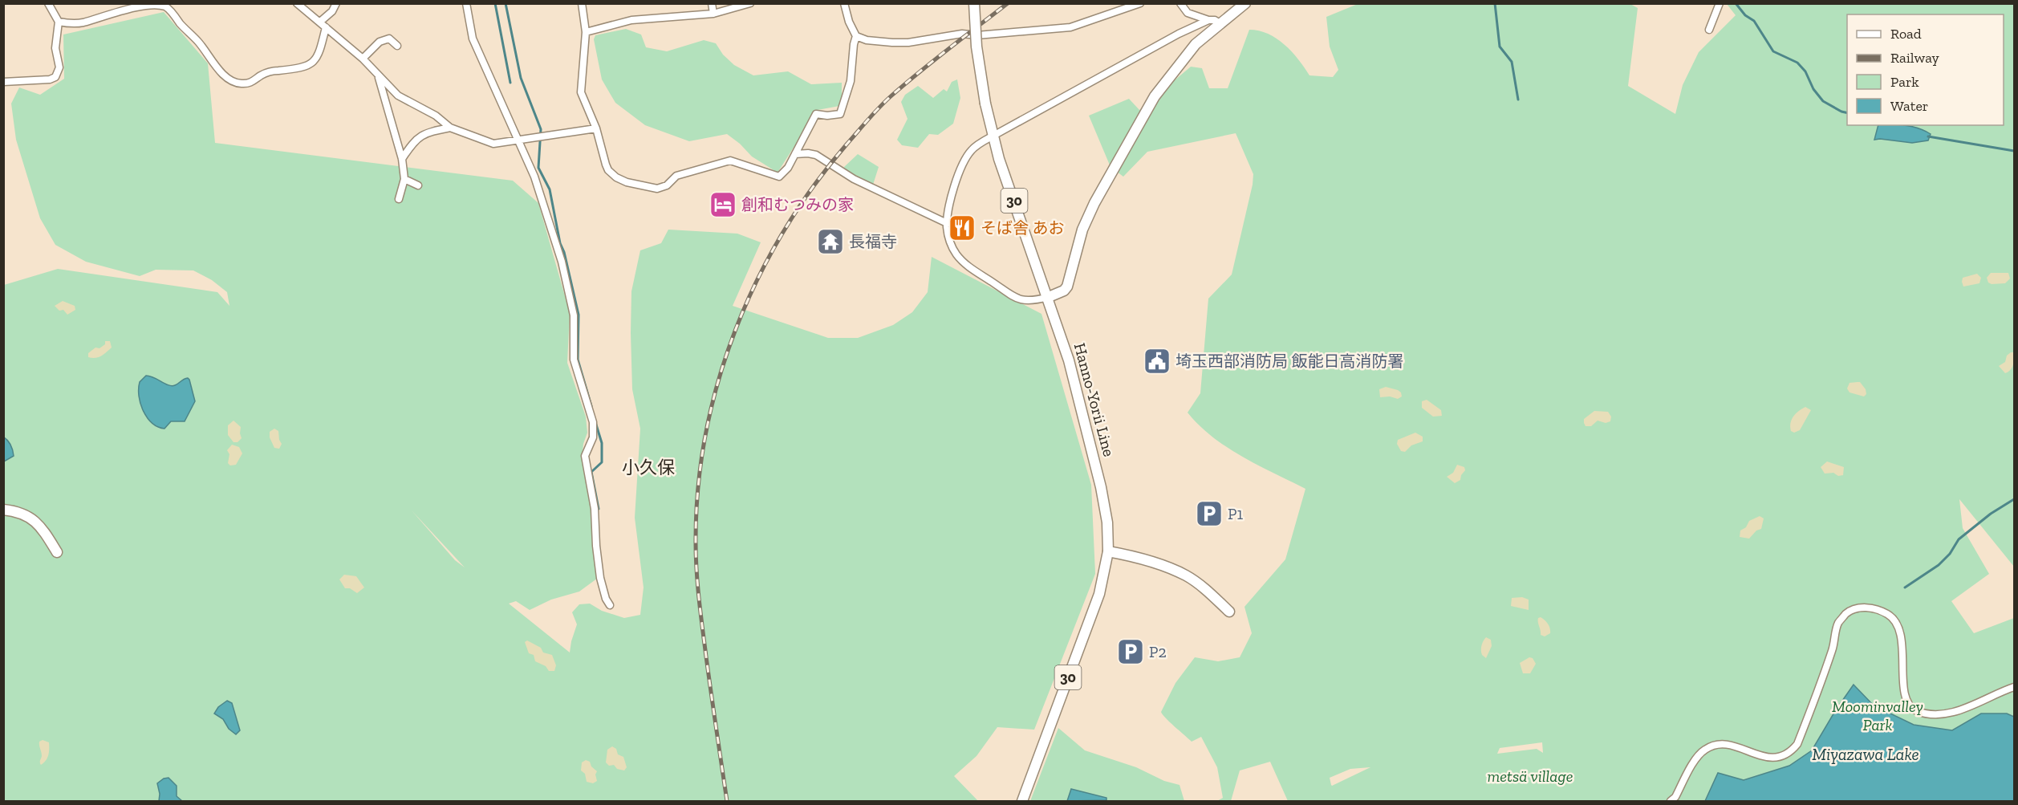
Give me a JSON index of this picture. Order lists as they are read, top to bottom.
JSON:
{
  "streets": {
    "main road": ["30", "Hanno-Yorii Line"]
  },
  "districts": ["小久保"],
  "water": ["Miyazawa Lake"],
  "parks": ["Moominvalley Park", "metsä village"],
  "places": {
    "hotel": ["創和むつみの家"],
    "restaurant": ["そば舎 あお"],
    "temple": ["長福寺"],
    "public building": ["埼玉西部消防局 飯能日高消防署"],
    "parking": ["P1", "P2"]
  },
  "legend": [
    "Road",
    "Railway",
    "Park",
    "Water"
  ]
}
